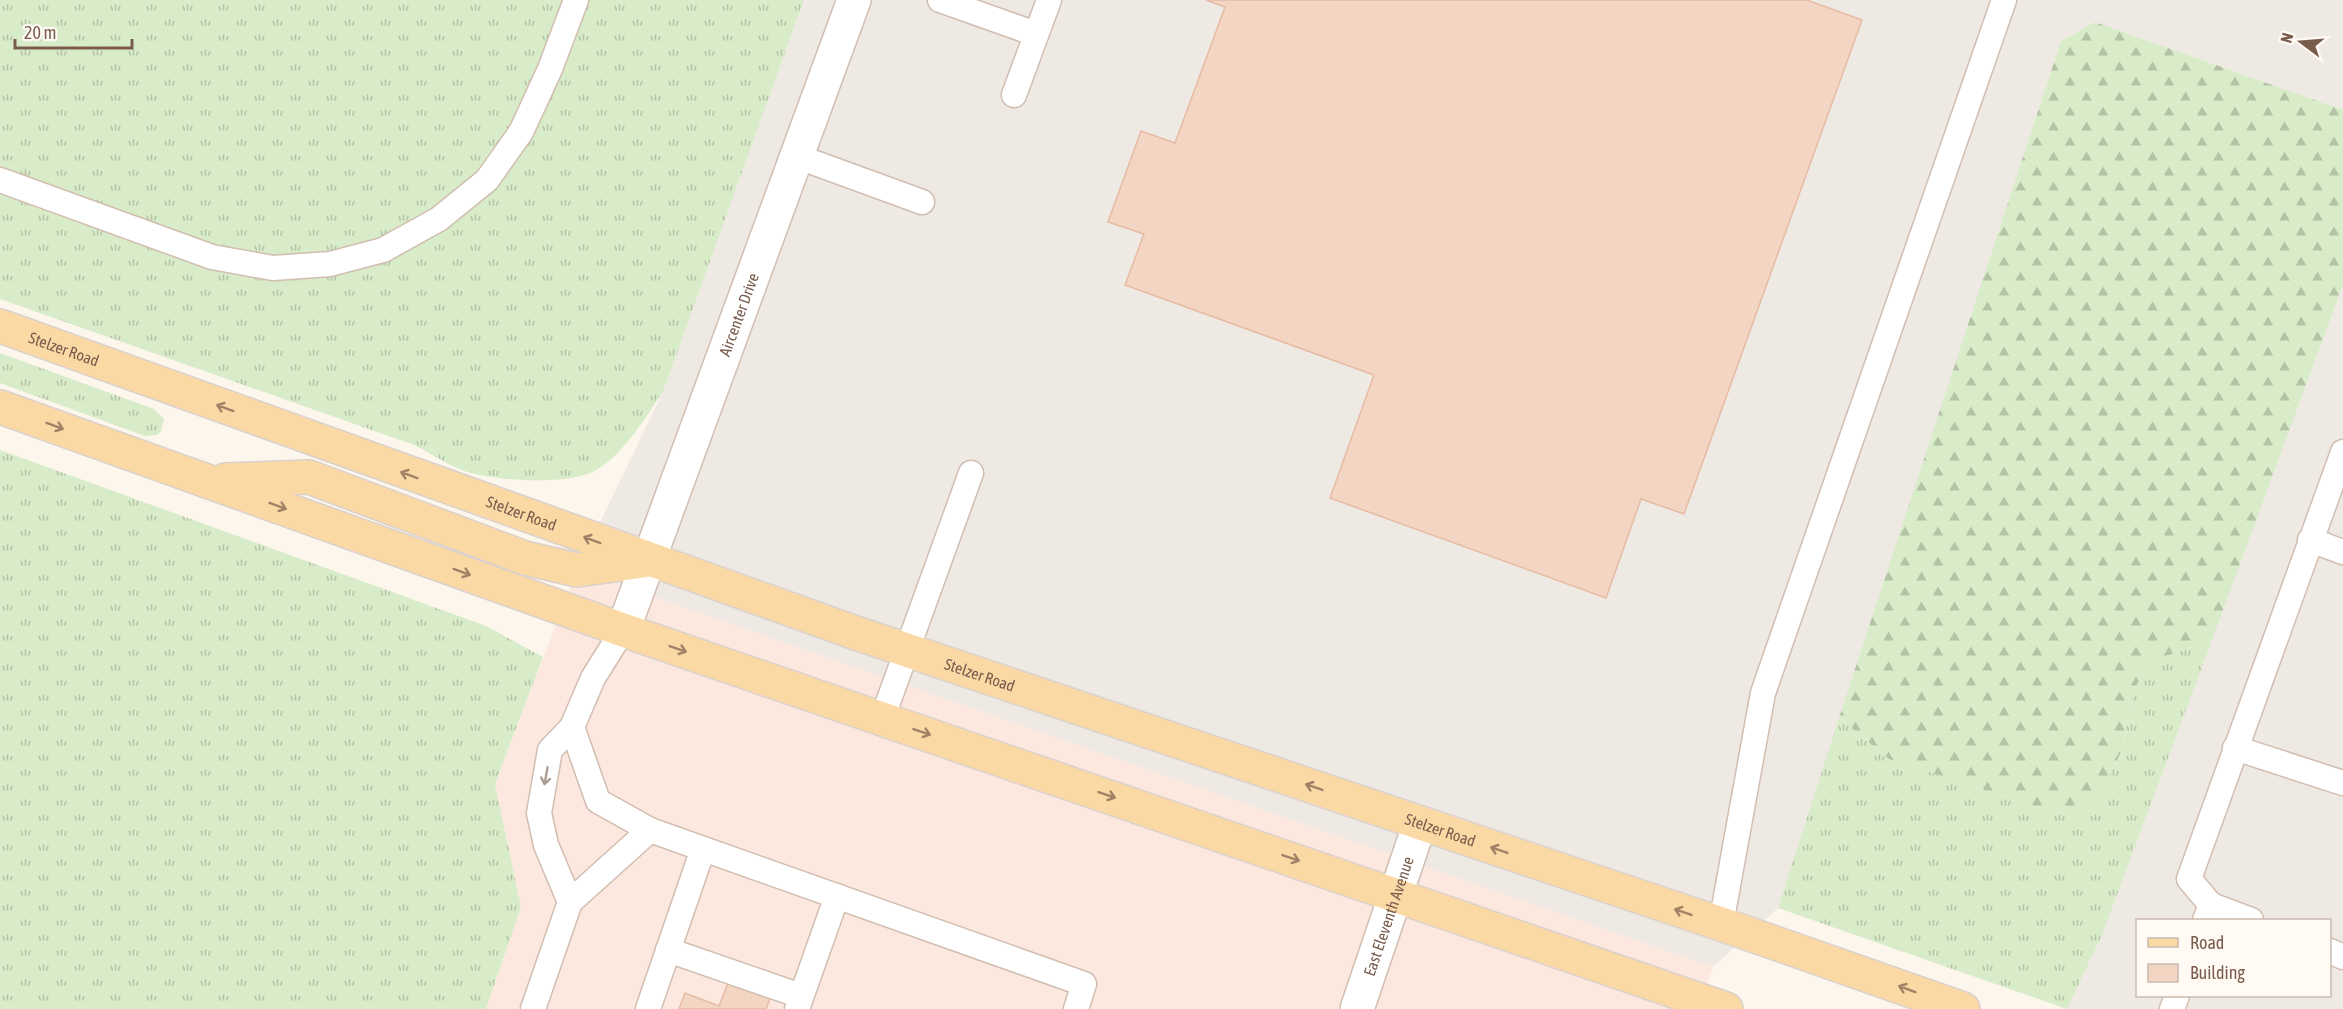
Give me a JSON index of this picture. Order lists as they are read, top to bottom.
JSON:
{
  "streets": {
    "main road": ["Stelzer Road"],
    "street": ["Aircenter Drive", "East Eleventh Avenue"]
  },
  "crossings": [
    ["Aircenter Drive", "Stelzer Road"],
    ["Stelzer Road", "East Eleventh Avenue"]
  ],
  "legend": ["Road", "Building"],
  "scale_bar": "20 m",
  "north": "left"
}
